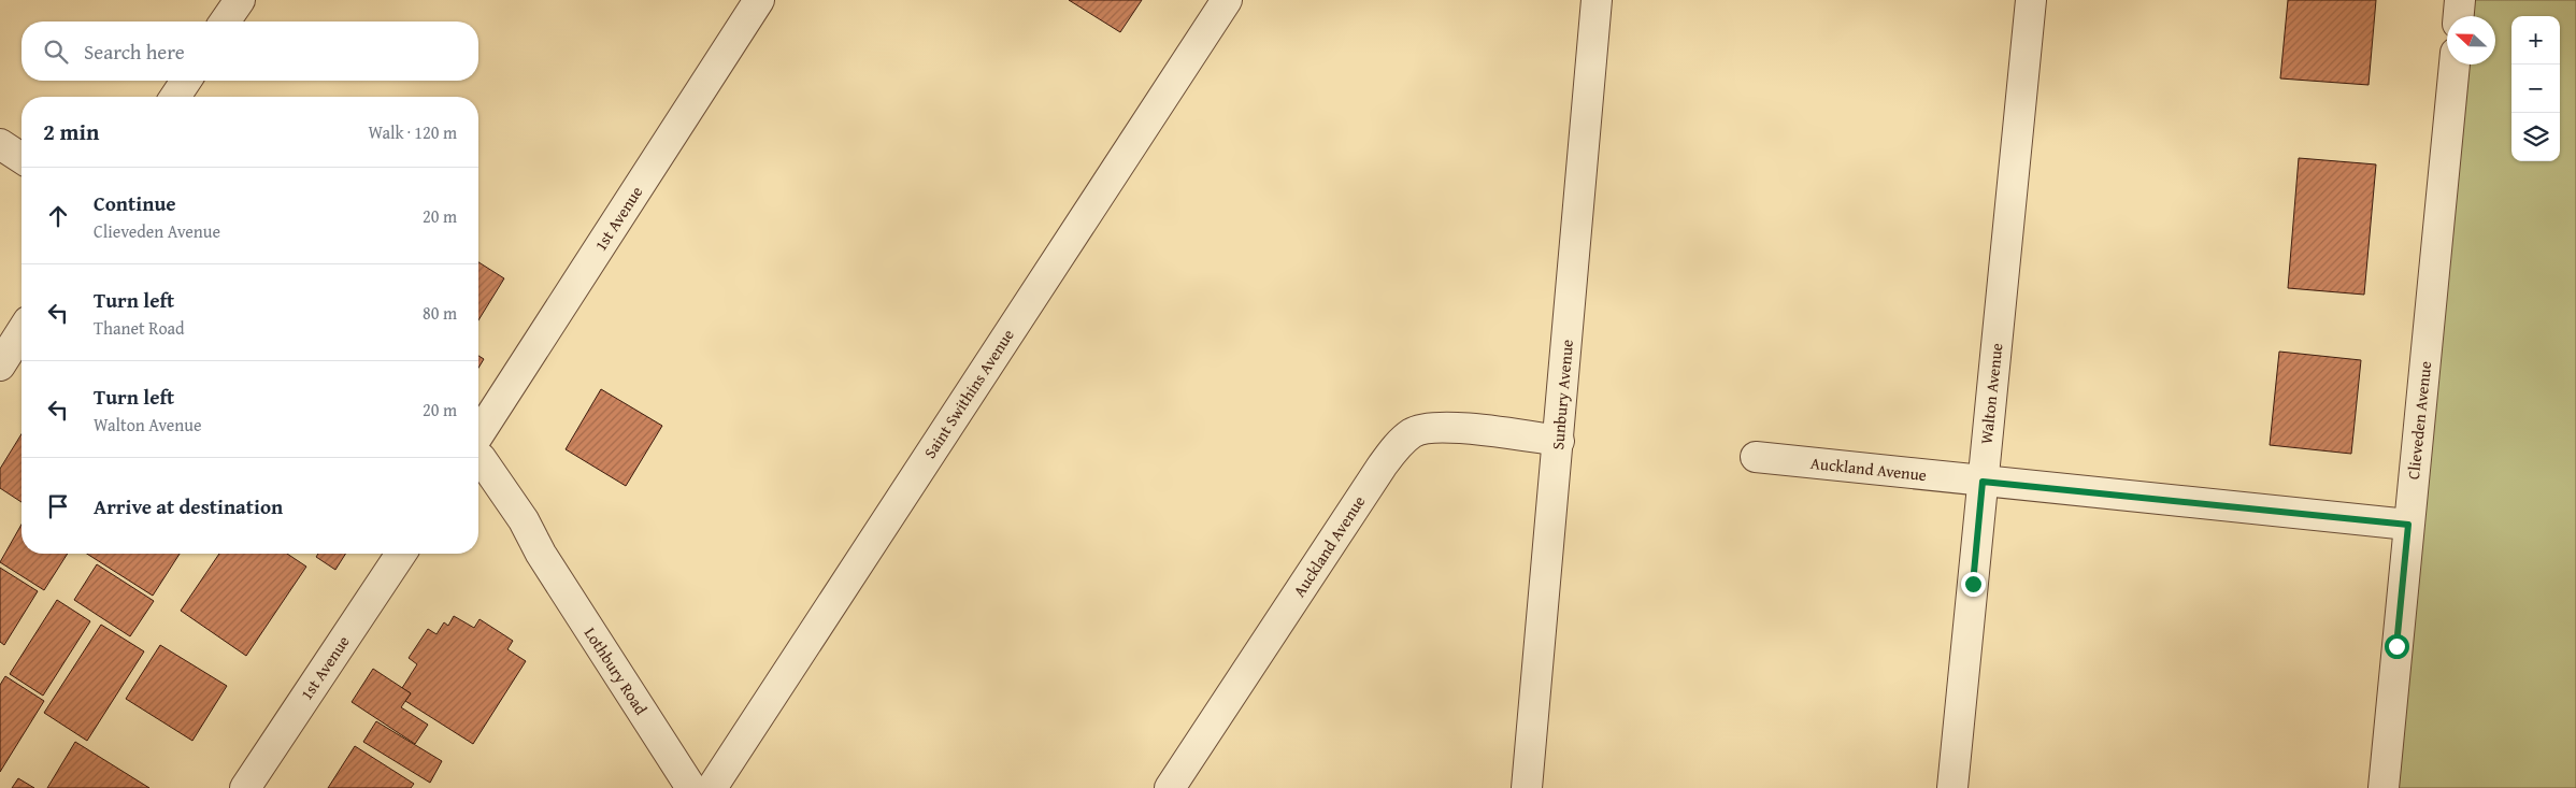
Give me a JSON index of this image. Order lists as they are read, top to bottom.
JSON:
{
  "streets": {
    "street": [
      "1st Avenue",
      "Saint Swithins Avenue",
      "Walton Avenue",
      "Sunbury Avenue",
      "Clieveden Avenue",
      "Auckland Avenue",
      "Lothbury Road"
    ]
  },
  "crossings": [
    ["Walton Avenue", "Auckland Avenue"],
    ["Sunbury Avenue", "Auckland Avenue"],
    ["Clieveden Avenue", "Auckland Avenue"]
  ],
  "north": "left",
  "page": {
    "map_buttons": ["+", "−"],
    "search": "Search here",
    "heading": ["2 min", "Walk · 120 m"],
    "list": [
      ["Continue", "Clieveden Avenue", "20 m"],
      ["Turn left", "Thanet Road", "80 m"],
      ["Turn left", "Walton Avenue", "20 m"],
      "Arrive at destination"
    ]
  }
}
